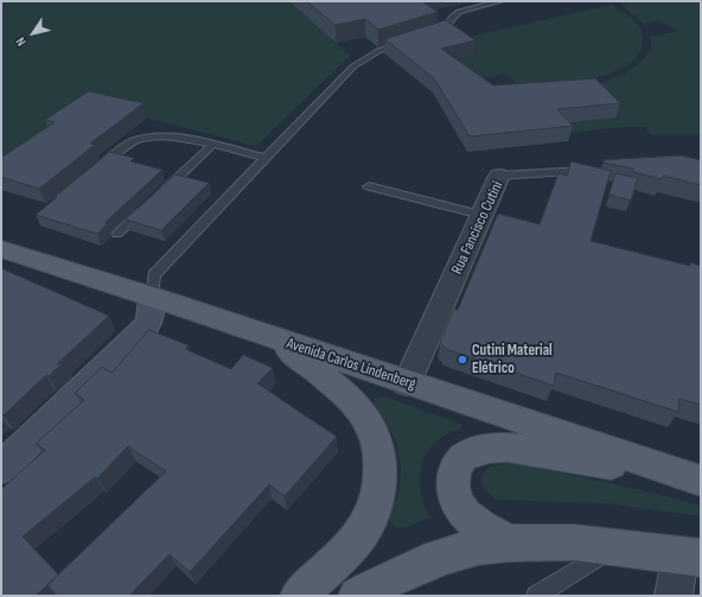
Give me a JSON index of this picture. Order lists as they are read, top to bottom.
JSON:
{
  "streets": {
    "main road": ["Avenida Carlos Lindenberg"],
    "street": ["Rua Fancisco Cutini"]
  },
  "crossings": [
    ["Rua Fancisco Cutini", "Avenida Carlos Lindenberg"]
  ],
  "places": ["Cutini Material Elétrico"],
  "north": "bottom left"
}
